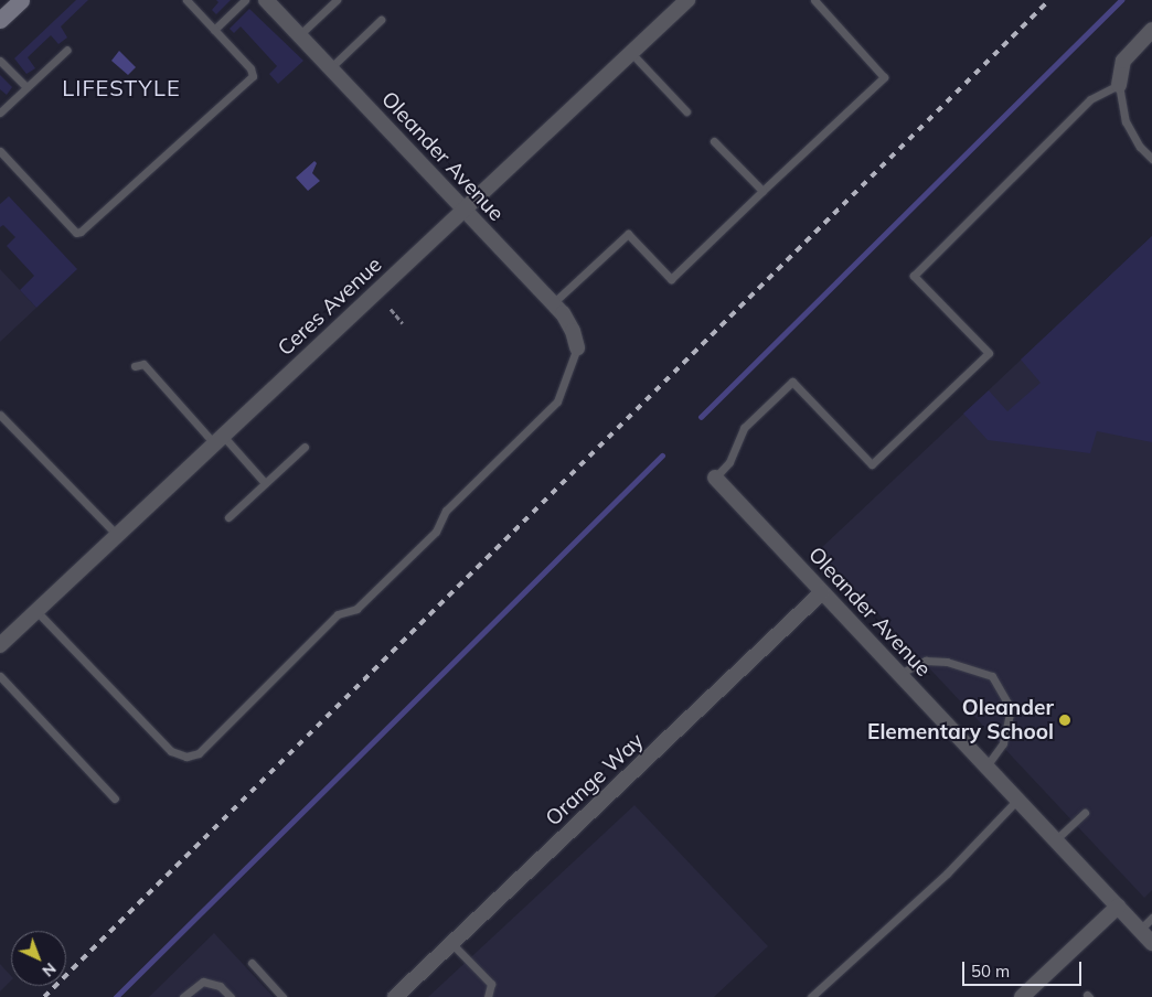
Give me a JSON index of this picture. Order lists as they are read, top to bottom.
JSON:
{
  "streets": {
    "street": ["Oleander Avenue", "Ceres Avenue", "Orange Way"]
  },
  "crossings": [
    ["Oleander Avenue", "Ceres Avenue"],
    ["Oleander Avenue", "Orange Way"]
  ],
  "districts": ["LIFESTYLE"],
  "places": ["Oleander Elementary School"],
  "scale_bar": "50 m",
  "north": "bottom right"
}
